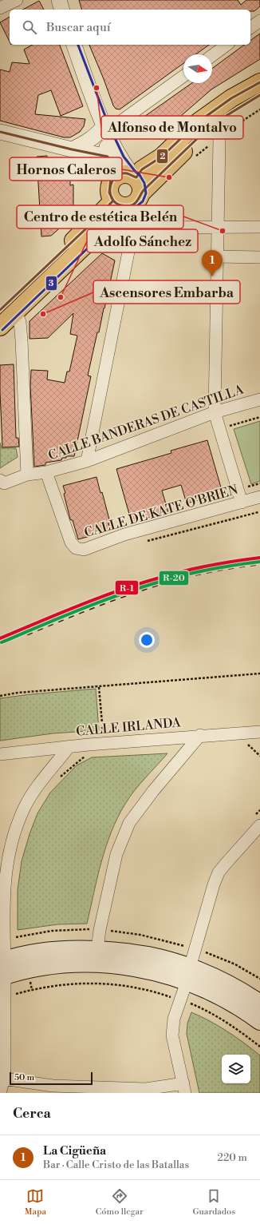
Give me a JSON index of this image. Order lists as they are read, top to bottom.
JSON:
{
  "streets": {
    "street": ["CALLE BANDERAS DE CASTILLA", "CALLE DE KATE O'BRIEN", "CALLE IRLANDA"]
  },
  "crossings": [
    ["CALLE BANDERAS DE CASTILLA", "CALLE DE KATE O'BRIEN"]
  ],
  "places": [
    "Alfonso de Montalvo",
    "Hornos Caleros",
    "Centro de estética Belén",
    "Adolfo Sánchez",
    "Ascensores Embarba"
  ],
  "lines": [
    "transit line 3",
    "transit line 2",
    "transit line R-1",
    "transit line R-20"
  ],
  "scale_bar": "50 m",
  "north": "right",
  "page": {
    "search": "Buscar aquí",
    "pins": "1",
    "scale": "50 m",
    "heading": "Cerca",
    "list": [
      {
        "mark": "1",
        "name": "La Cigüeña",
        "note": "Bar · Calle Cristo de las Batallas",
        "value": "220 m"
      }
    ],
    "nav": ["Mapa", "Cómo llegar", "Guardados"]
  }
}
